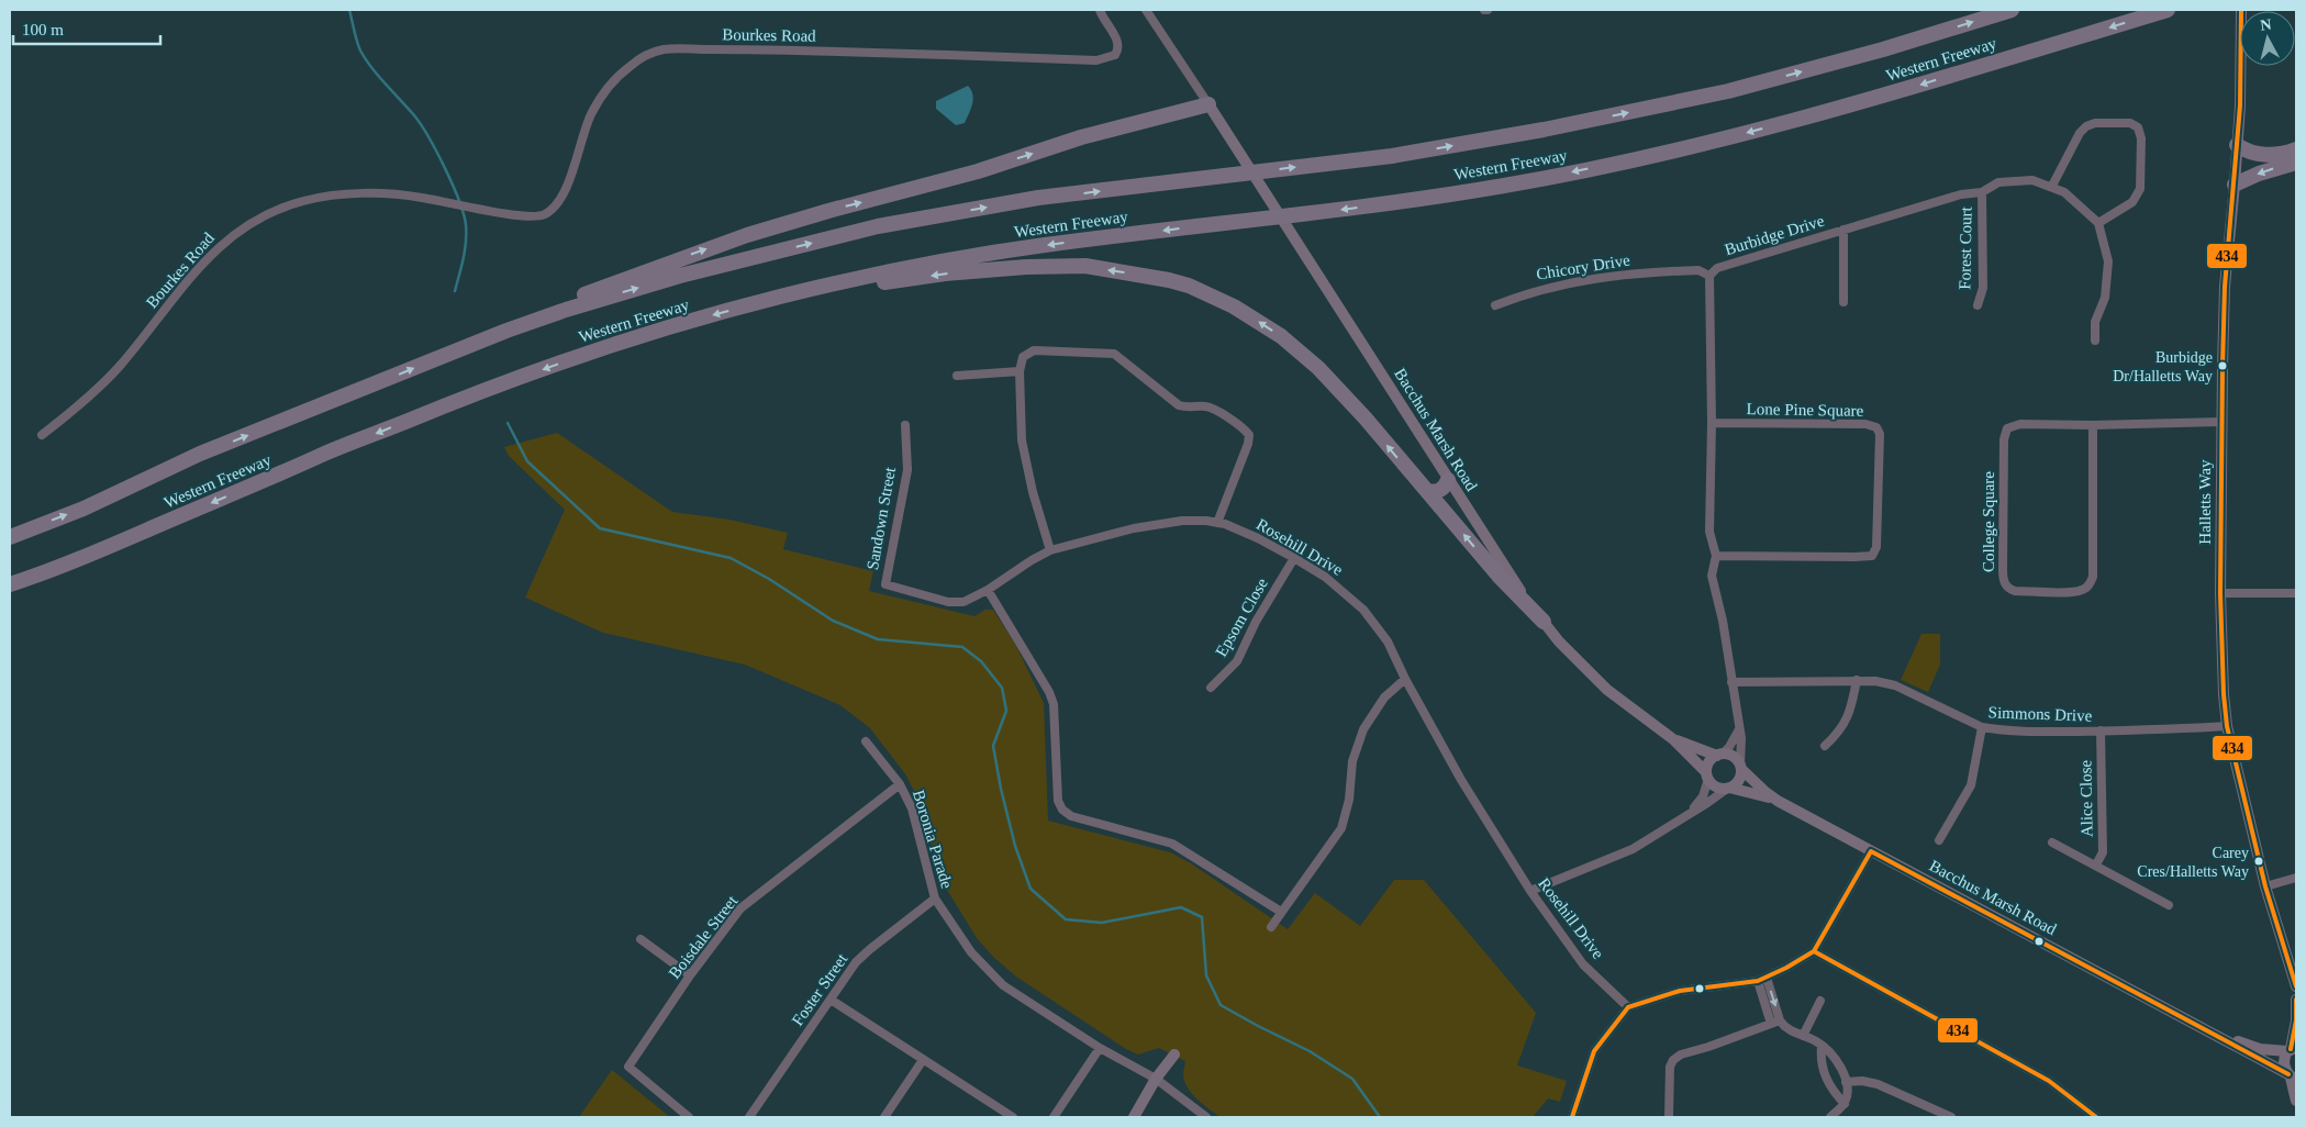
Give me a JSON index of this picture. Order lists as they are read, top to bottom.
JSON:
{
  "streets": {
    "highway": ["Western Freeway"],
    "main road": ["Bacchus Marsh Road", "Halletts Way"],
    "street": [
      "Bourkes Road",
      "Burbidge Drive",
      "Forest Court",
      "Chicory Drive",
      "Lone Pine Square",
      "Sandown Street",
      "College Square",
      "Rosehill Drive",
      "Epsom Close",
      "Simmons Drive",
      "Alice Close",
      "Boronia Parade",
      "Boisdale Street",
      "Foster Street"
    ]
  },
  "crossings": [
    ["Burbidge Drive", "Forest Court"],
    ["Burbidge Drive", "Chicory Drive"],
    ["Burbidge Drive", "Lone Pine Square"],
    ["Burbidge Drive", "Bacchus Marsh Road"],
    ["Burbidge Drive", "Simmons Drive"],
    ["Halletts Way", "Simmons Drive"],
    ["Sandown Street", "Rosehill Drive"],
    ["Rosehill Drive", "Epsom Close"],
    ["Simmons Drive", "Alice Close"],
    ["Boronia Parade", "Boisdale Street"],
    ["Boronia Parade", "Foster Street"]
  ],
  "places": ["Burbidge Dr/Halletts Way", "Carey Cres/Halletts Way"],
  "lines": ["transit line 434"],
  "scale_bar": "100 m",
  "north": "top"
}
